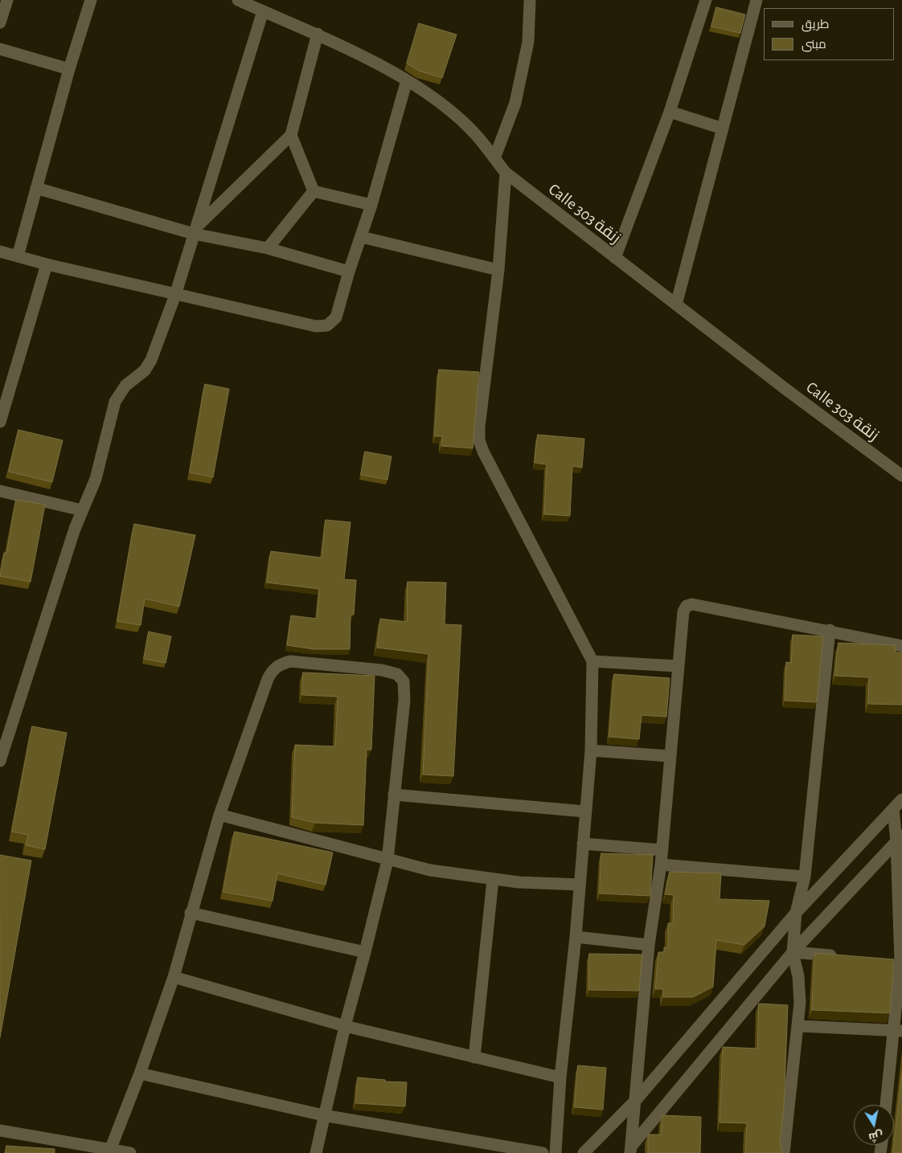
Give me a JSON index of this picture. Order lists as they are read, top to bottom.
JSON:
{
  "streets": {
    "street": ["Calle 303 زنقة"]
  },
  "legend": ["طريق", "مبنى"],
  "north": "bottom"
}
